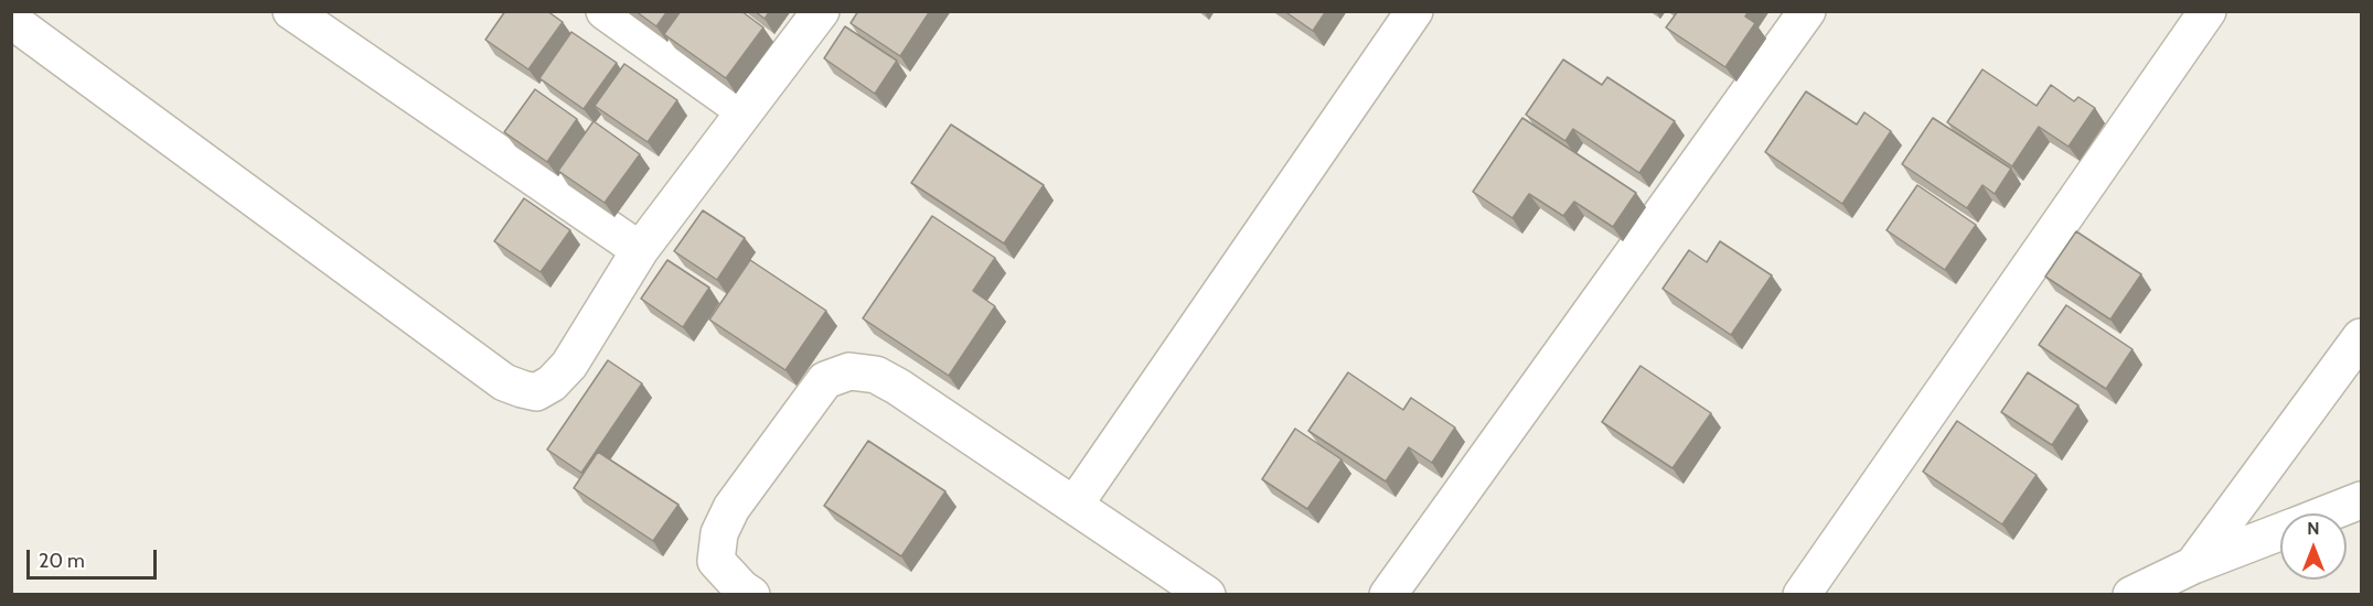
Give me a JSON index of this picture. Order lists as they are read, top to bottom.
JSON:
{
  "scale_bar": "20 m",
  "north": "top"
}
